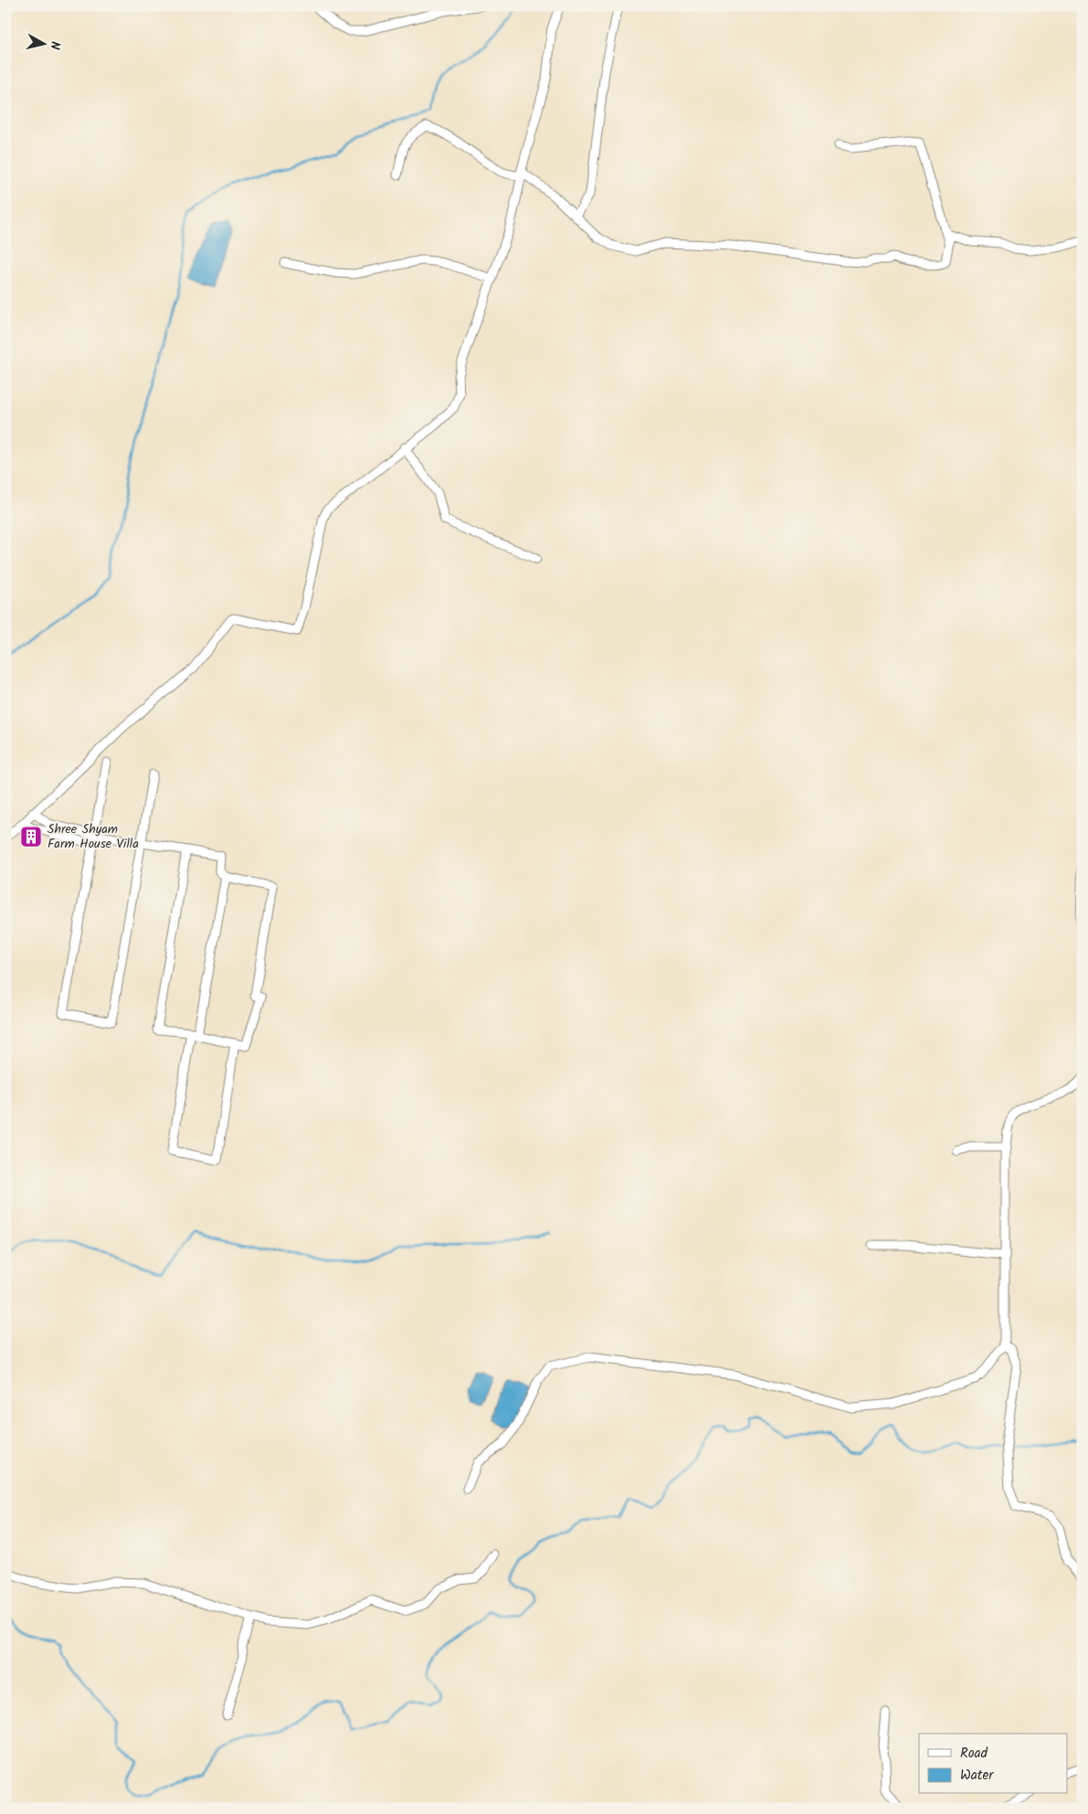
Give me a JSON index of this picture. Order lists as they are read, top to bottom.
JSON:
{
  "places": {
    "building": ["Shree Shyam Farm House Villa"]
  },
  "legend": ["Road", "Water"],
  "north": "right"
}
